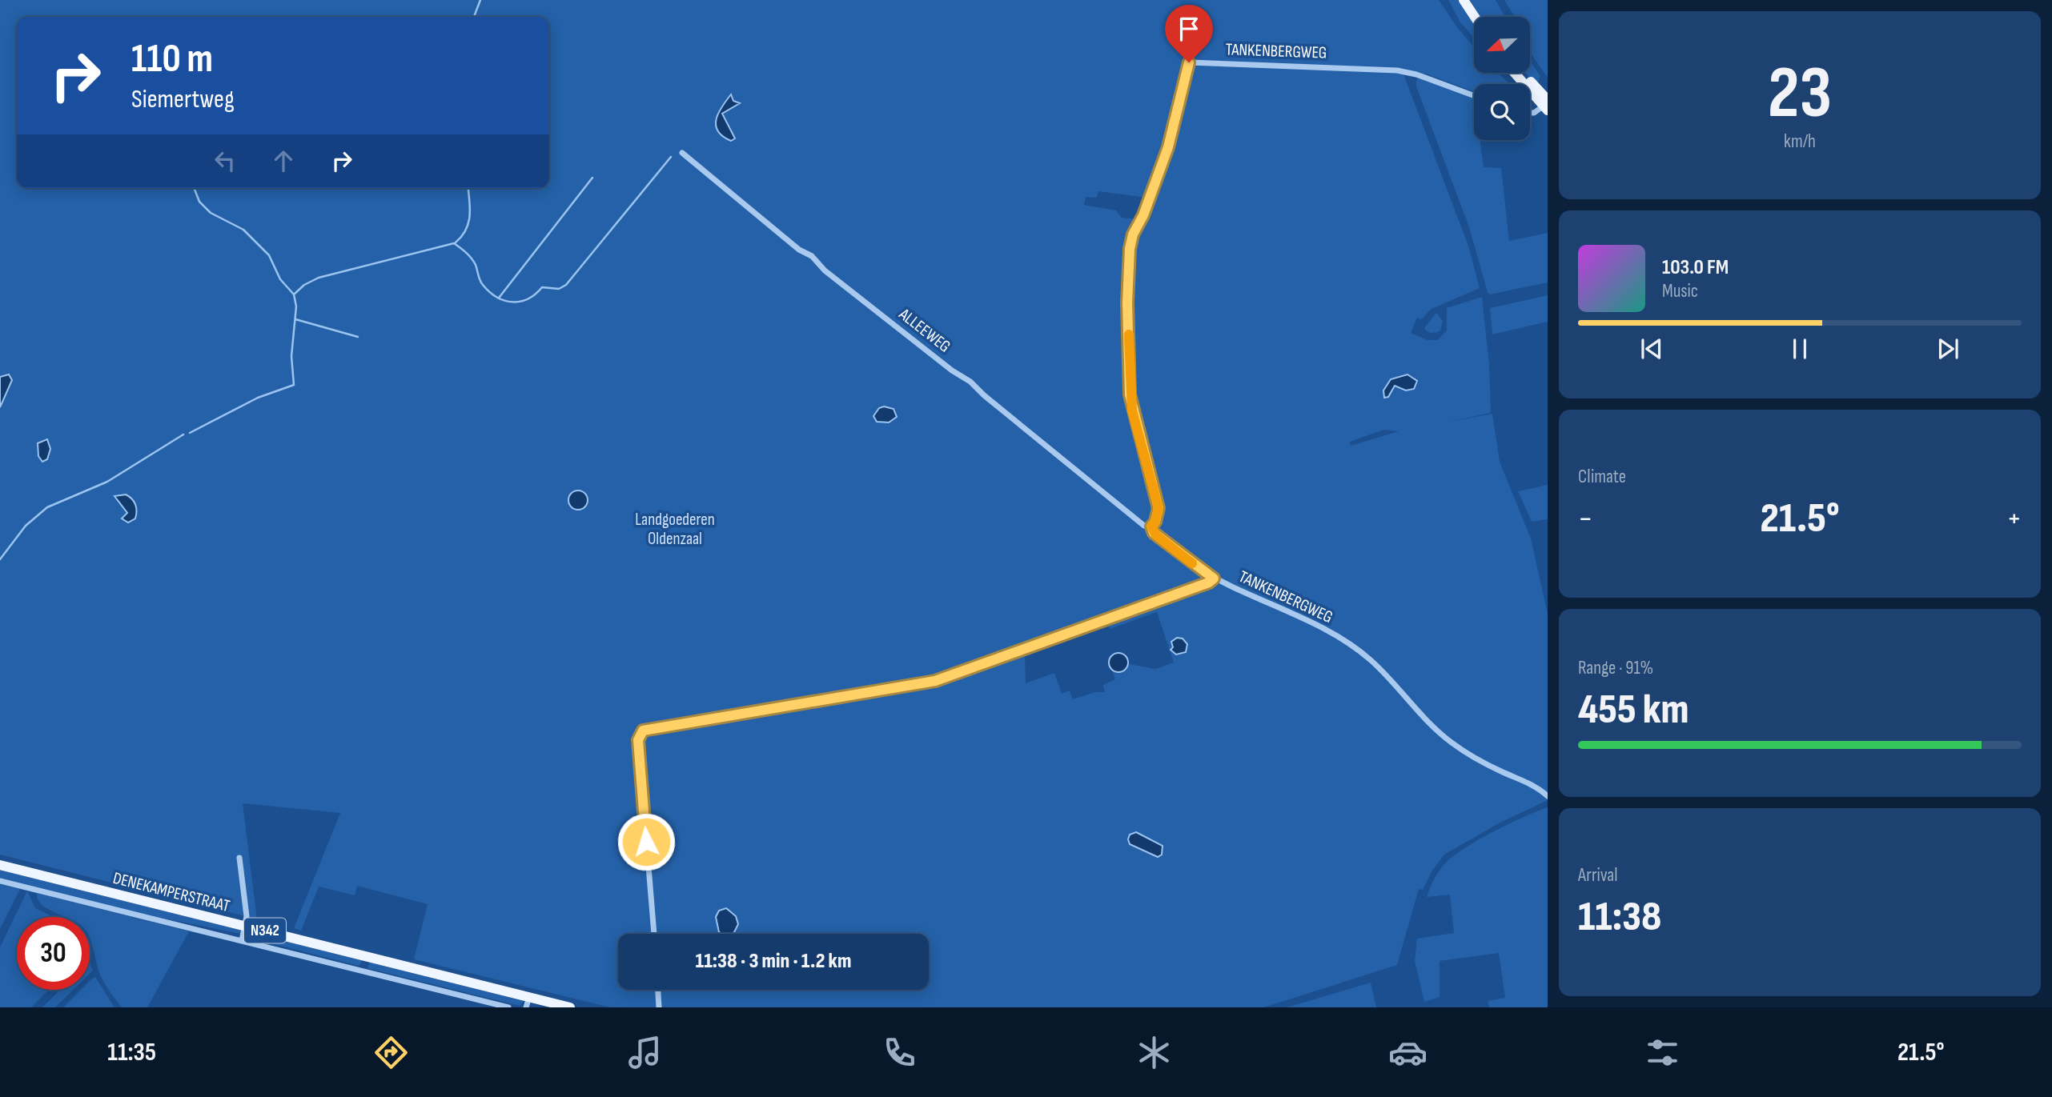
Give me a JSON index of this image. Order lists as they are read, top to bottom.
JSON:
{
  "streets": {
    "main road": ["DENEKAMPERSTRAAT", "N342"],
    "street": ["TANKENBERGWEG", "ALLEEWEG"]
  },
  "crossings": [
    ["TANKENBERGWEG", "ALLEEWEG"]
  ],
  "parks": ["Landgoederen Oldenzaal"],
  "north": "bottom left",
  "page": {
    "tile": [
      ["23", "km/h"],
      "Climate",
      ["Range · 91%", "455 km"],
      ["Arrival", "11:38"]
    ],
    "turn": ["110 m", "Siemertweg"],
    "song": ["103.0 FM", "Music"],
    "heat": ["−", "21.5°", "+"],
    "limit": "30",
    "trip": "11:38 · 3 min · 1.2 km",
    "tabs": ["11:35", "21.5°"]
  }
}
